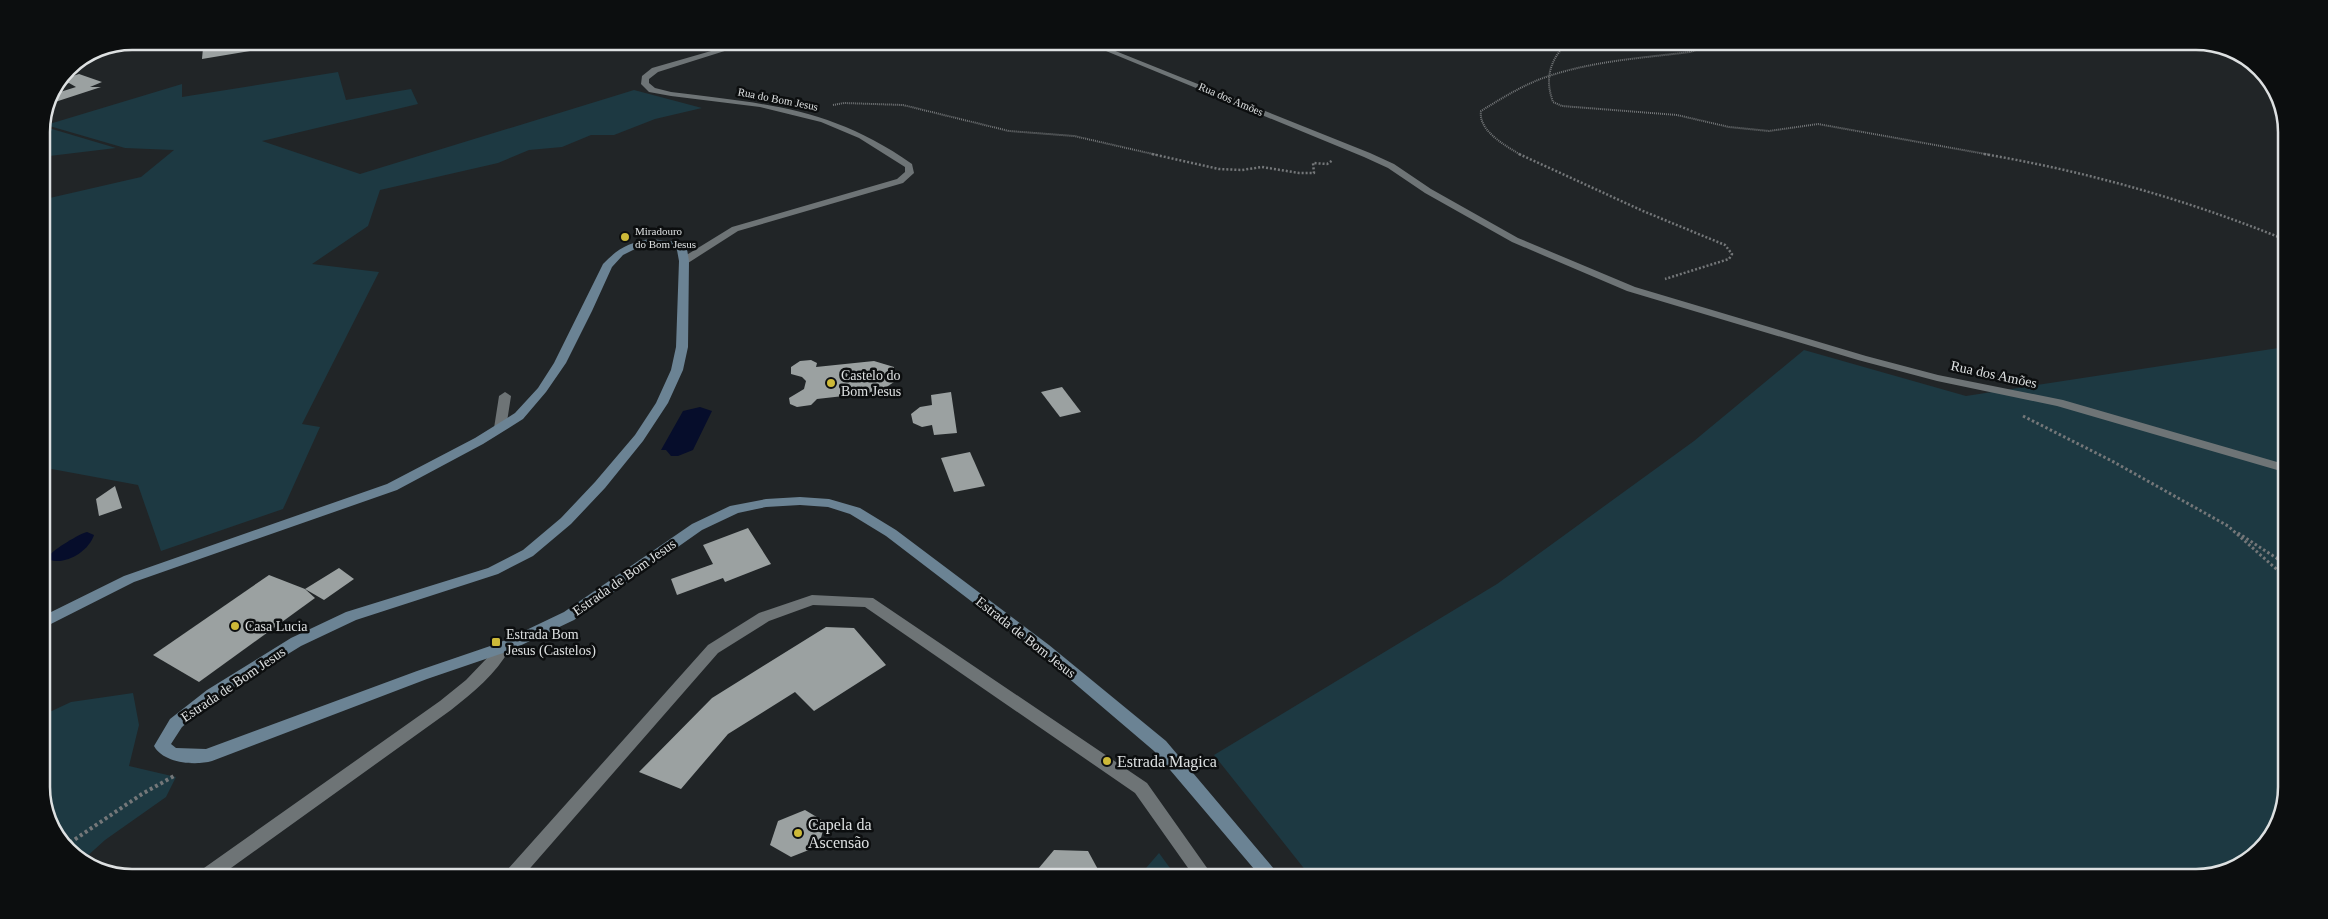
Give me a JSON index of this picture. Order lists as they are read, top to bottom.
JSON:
{
  "streets": {
    "main road": ["Estrada de Bom Jesus"],
    "street": ["Rua do Bom Jesus", "Rua dos Amões"]
  },
  "crossings": [
    ["Rua do Bom Jesus", "Estrada de Bom Jesus"]
  ],
  "places": {
    "other": [
      "Miradouro do Bom Jesus",
      "Castelo do Bom Jesus",
      "Casa Lucia",
      "Estrada Magica",
      "Capela da Ascensão"
    ],
    "transit": ["Estrada Bom Jesus (Castelos)"]
  }
}
